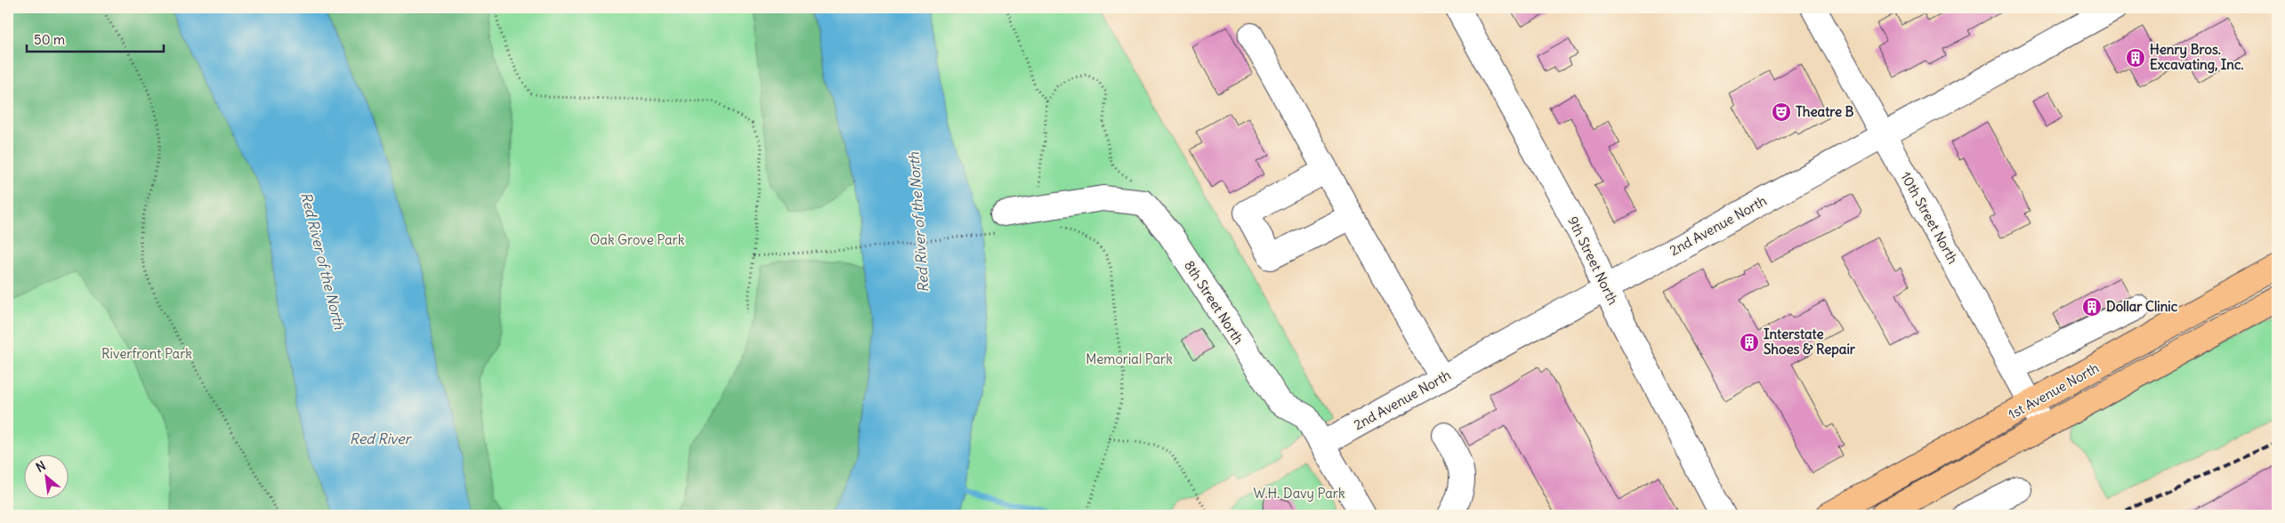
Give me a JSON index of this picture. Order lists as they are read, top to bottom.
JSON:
{
  "streets": {
    "main road": ["1st Avenue North"],
    "street": [
      "10th Street North",
      "2nd Avenue North",
      "9th Street North",
      "8th Street North"
    ]
  },
  "crossings": [
    ["10th Street North", "2nd Avenue North"],
    ["10th Street North", "1st Avenue North"],
    ["2nd Avenue North", "9th Street North"],
    ["2nd Avenue North", "8th Street North"]
  ],
  "water": ["Red River of the North", "Red River"],
  "parks": [
    "Oak Grove Park",
    "Riverfront Park",
    "Memorial Park",
    "W.H. Davy Park"
  ],
  "places": {
    "building": ["Henry Bros. Excavating, Inc.", "Dollar Clinic", "Interstate Shoes & Repair"],
    "theatre": ["Theatre B"]
  },
  "scale_bar": "50 m",
  "north": "top left"
}
